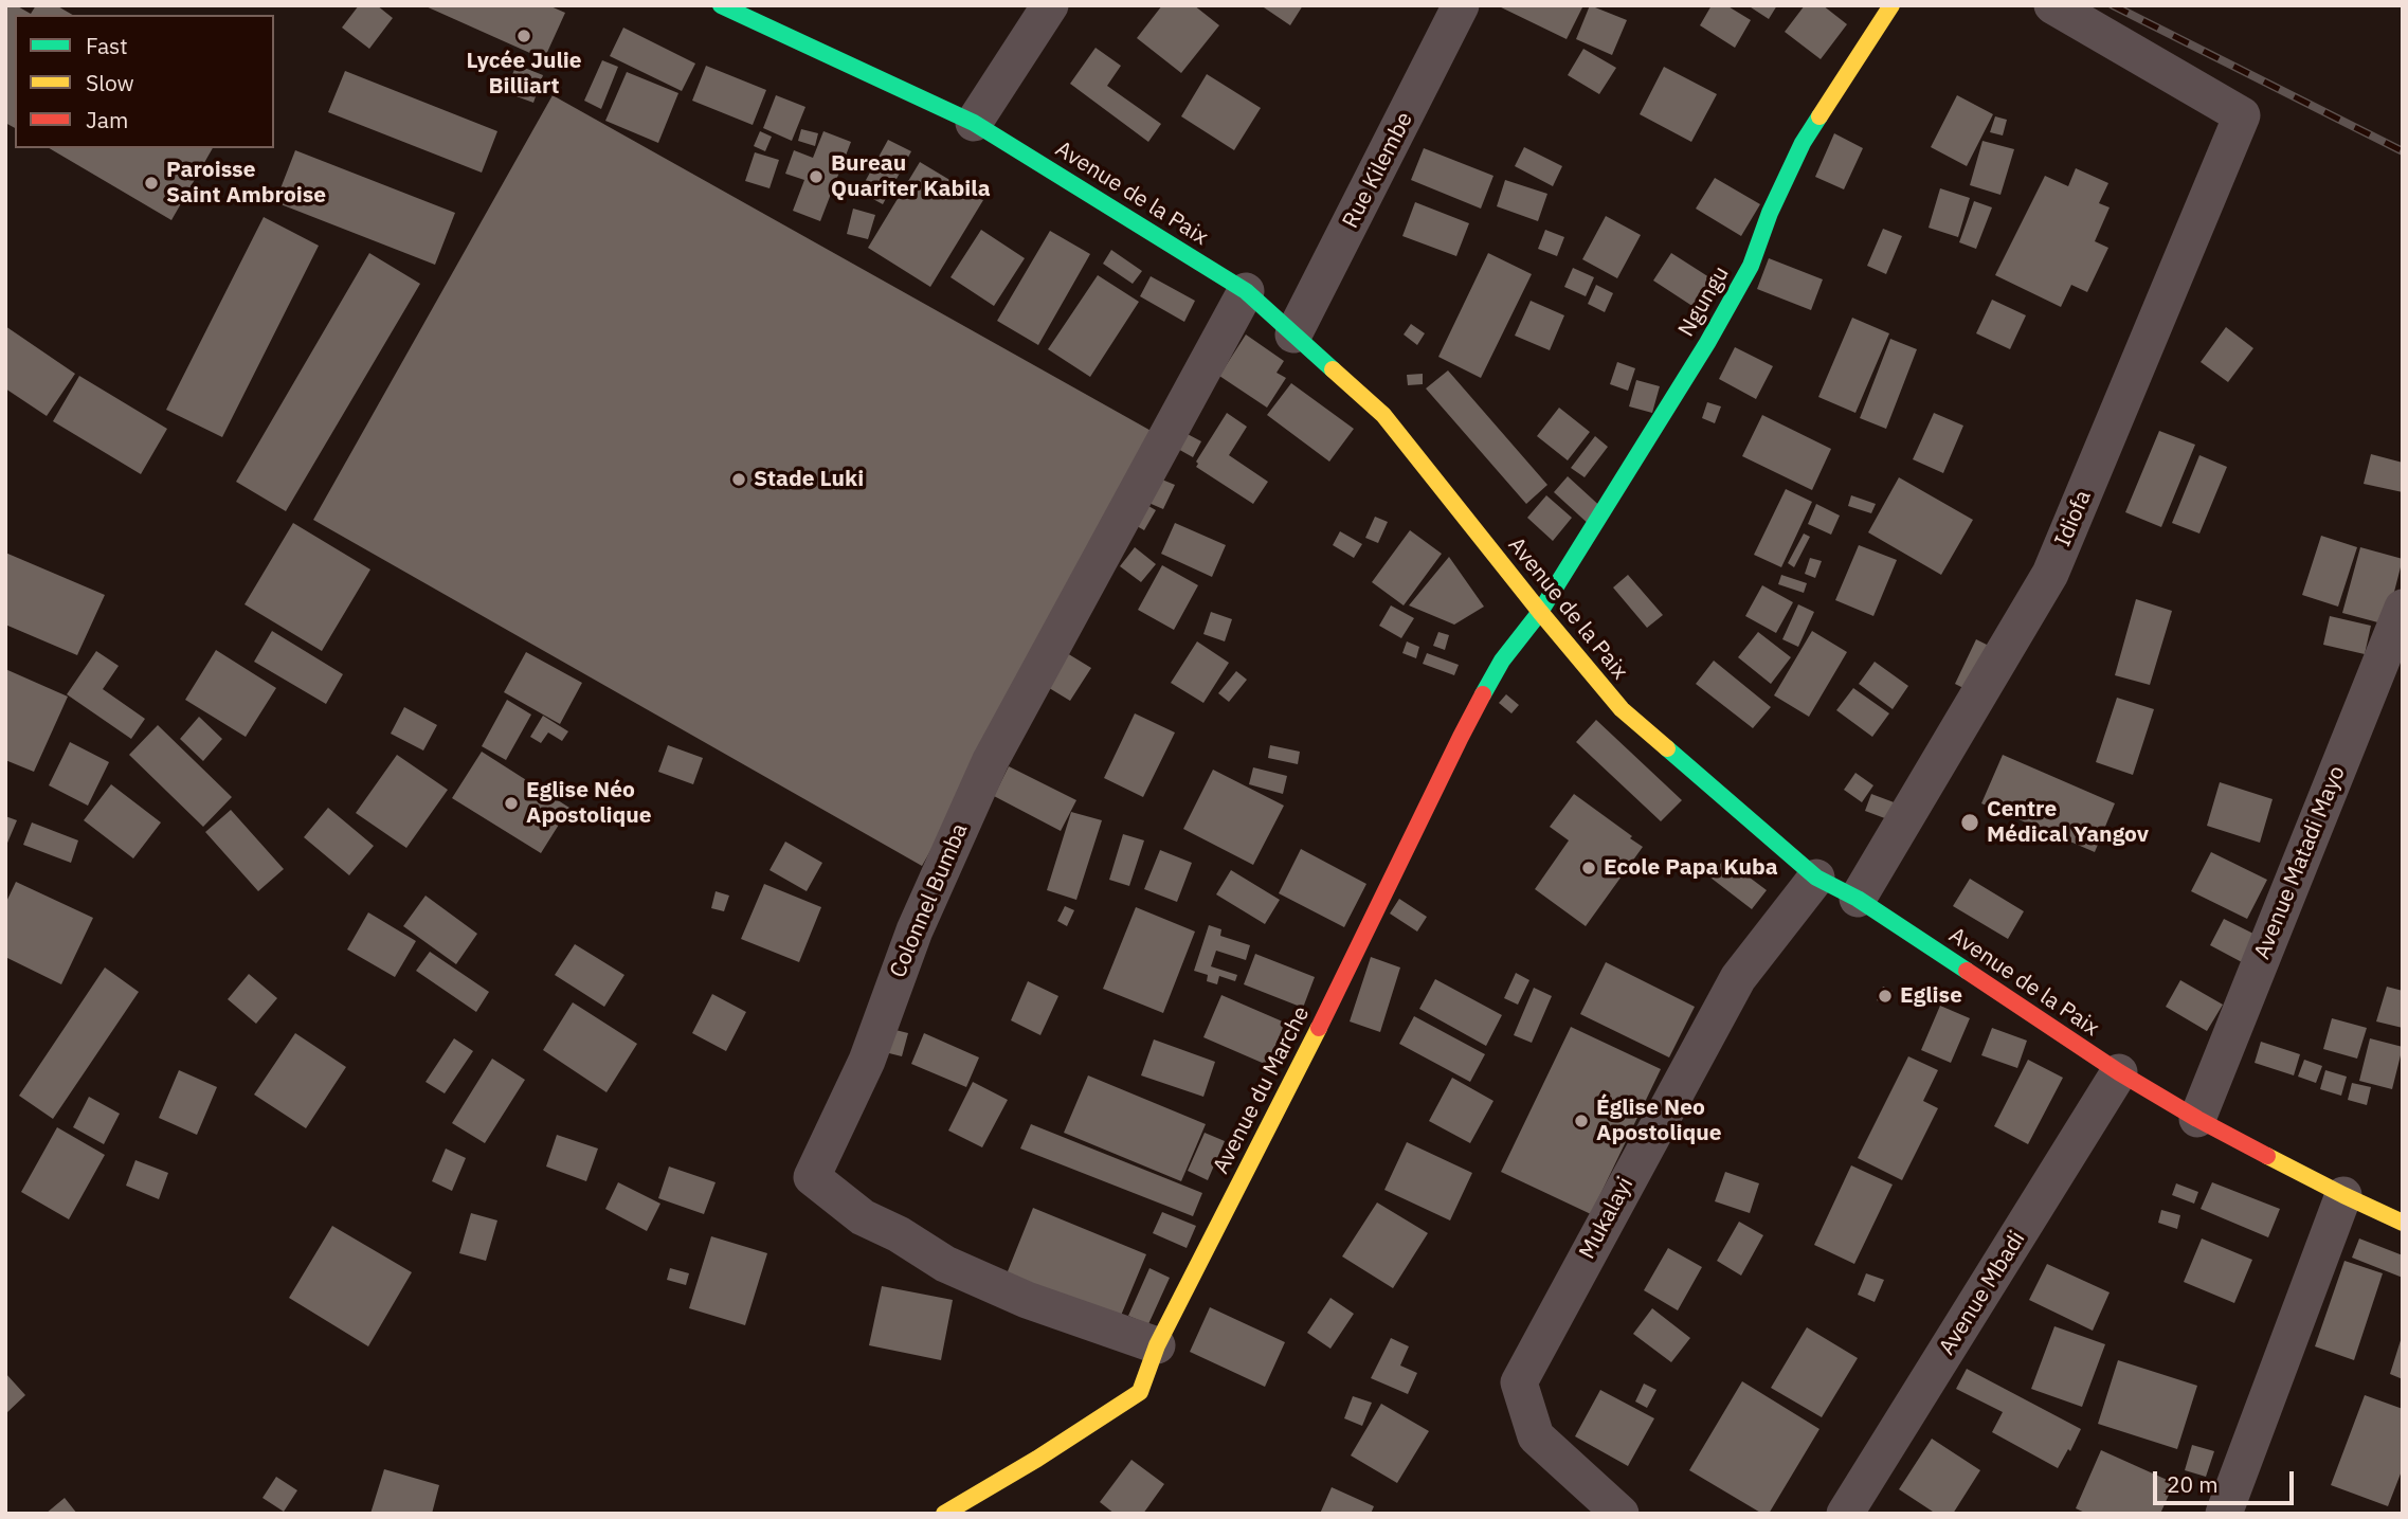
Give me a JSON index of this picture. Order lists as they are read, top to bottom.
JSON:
{
  "streets": {
    "street": [
      "Rue Kilembe",
      "Avenue de la Paix",
      "Ngungu",
      "Idiofa",
      "Avenue Matadi Mayo",
      "Colonnel Bumba",
      "Avenue du Marche",
      "Mukalayi",
      "Avenue Mbadi"
    ]
  },
  "crossings": [
    ["Rue Kilembe", "Avenue de la Paix"],
    ["Avenue de la Paix", "Ngungu"],
    ["Avenue de la Paix", "Idiofa"],
    ["Avenue de la Paix", "Avenue Matadi Mayo"],
    ["Avenue de la Paix", "Colonnel Bumba"],
    ["Avenue de la Paix", "Avenue du Marche"],
    ["Avenue de la Paix", "Mukalayi"],
    ["Avenue de la Paix", "Avenue Mbadi"],
    ["Ngungu", "Avenue du Marche"],
    ["Colonnel Bumba", "Avenue du Marche"]
  ],
  "places": [
    "Lycée Julie Billiart",
    "Bureau Quariter Kabila",
    "Paroisse Saint Ambroise",
    "Stade Luki",
    "Eglise Néo Apostolique",
    "Centre Médical Yangov",
    "Ecole Papa Kuba",
    "Eglise",
    "Église Neo Apostolique"
  ],
  "legend": ["Fast", "Slow", "Jam"],
  "scale_bar": "20 m"
}
